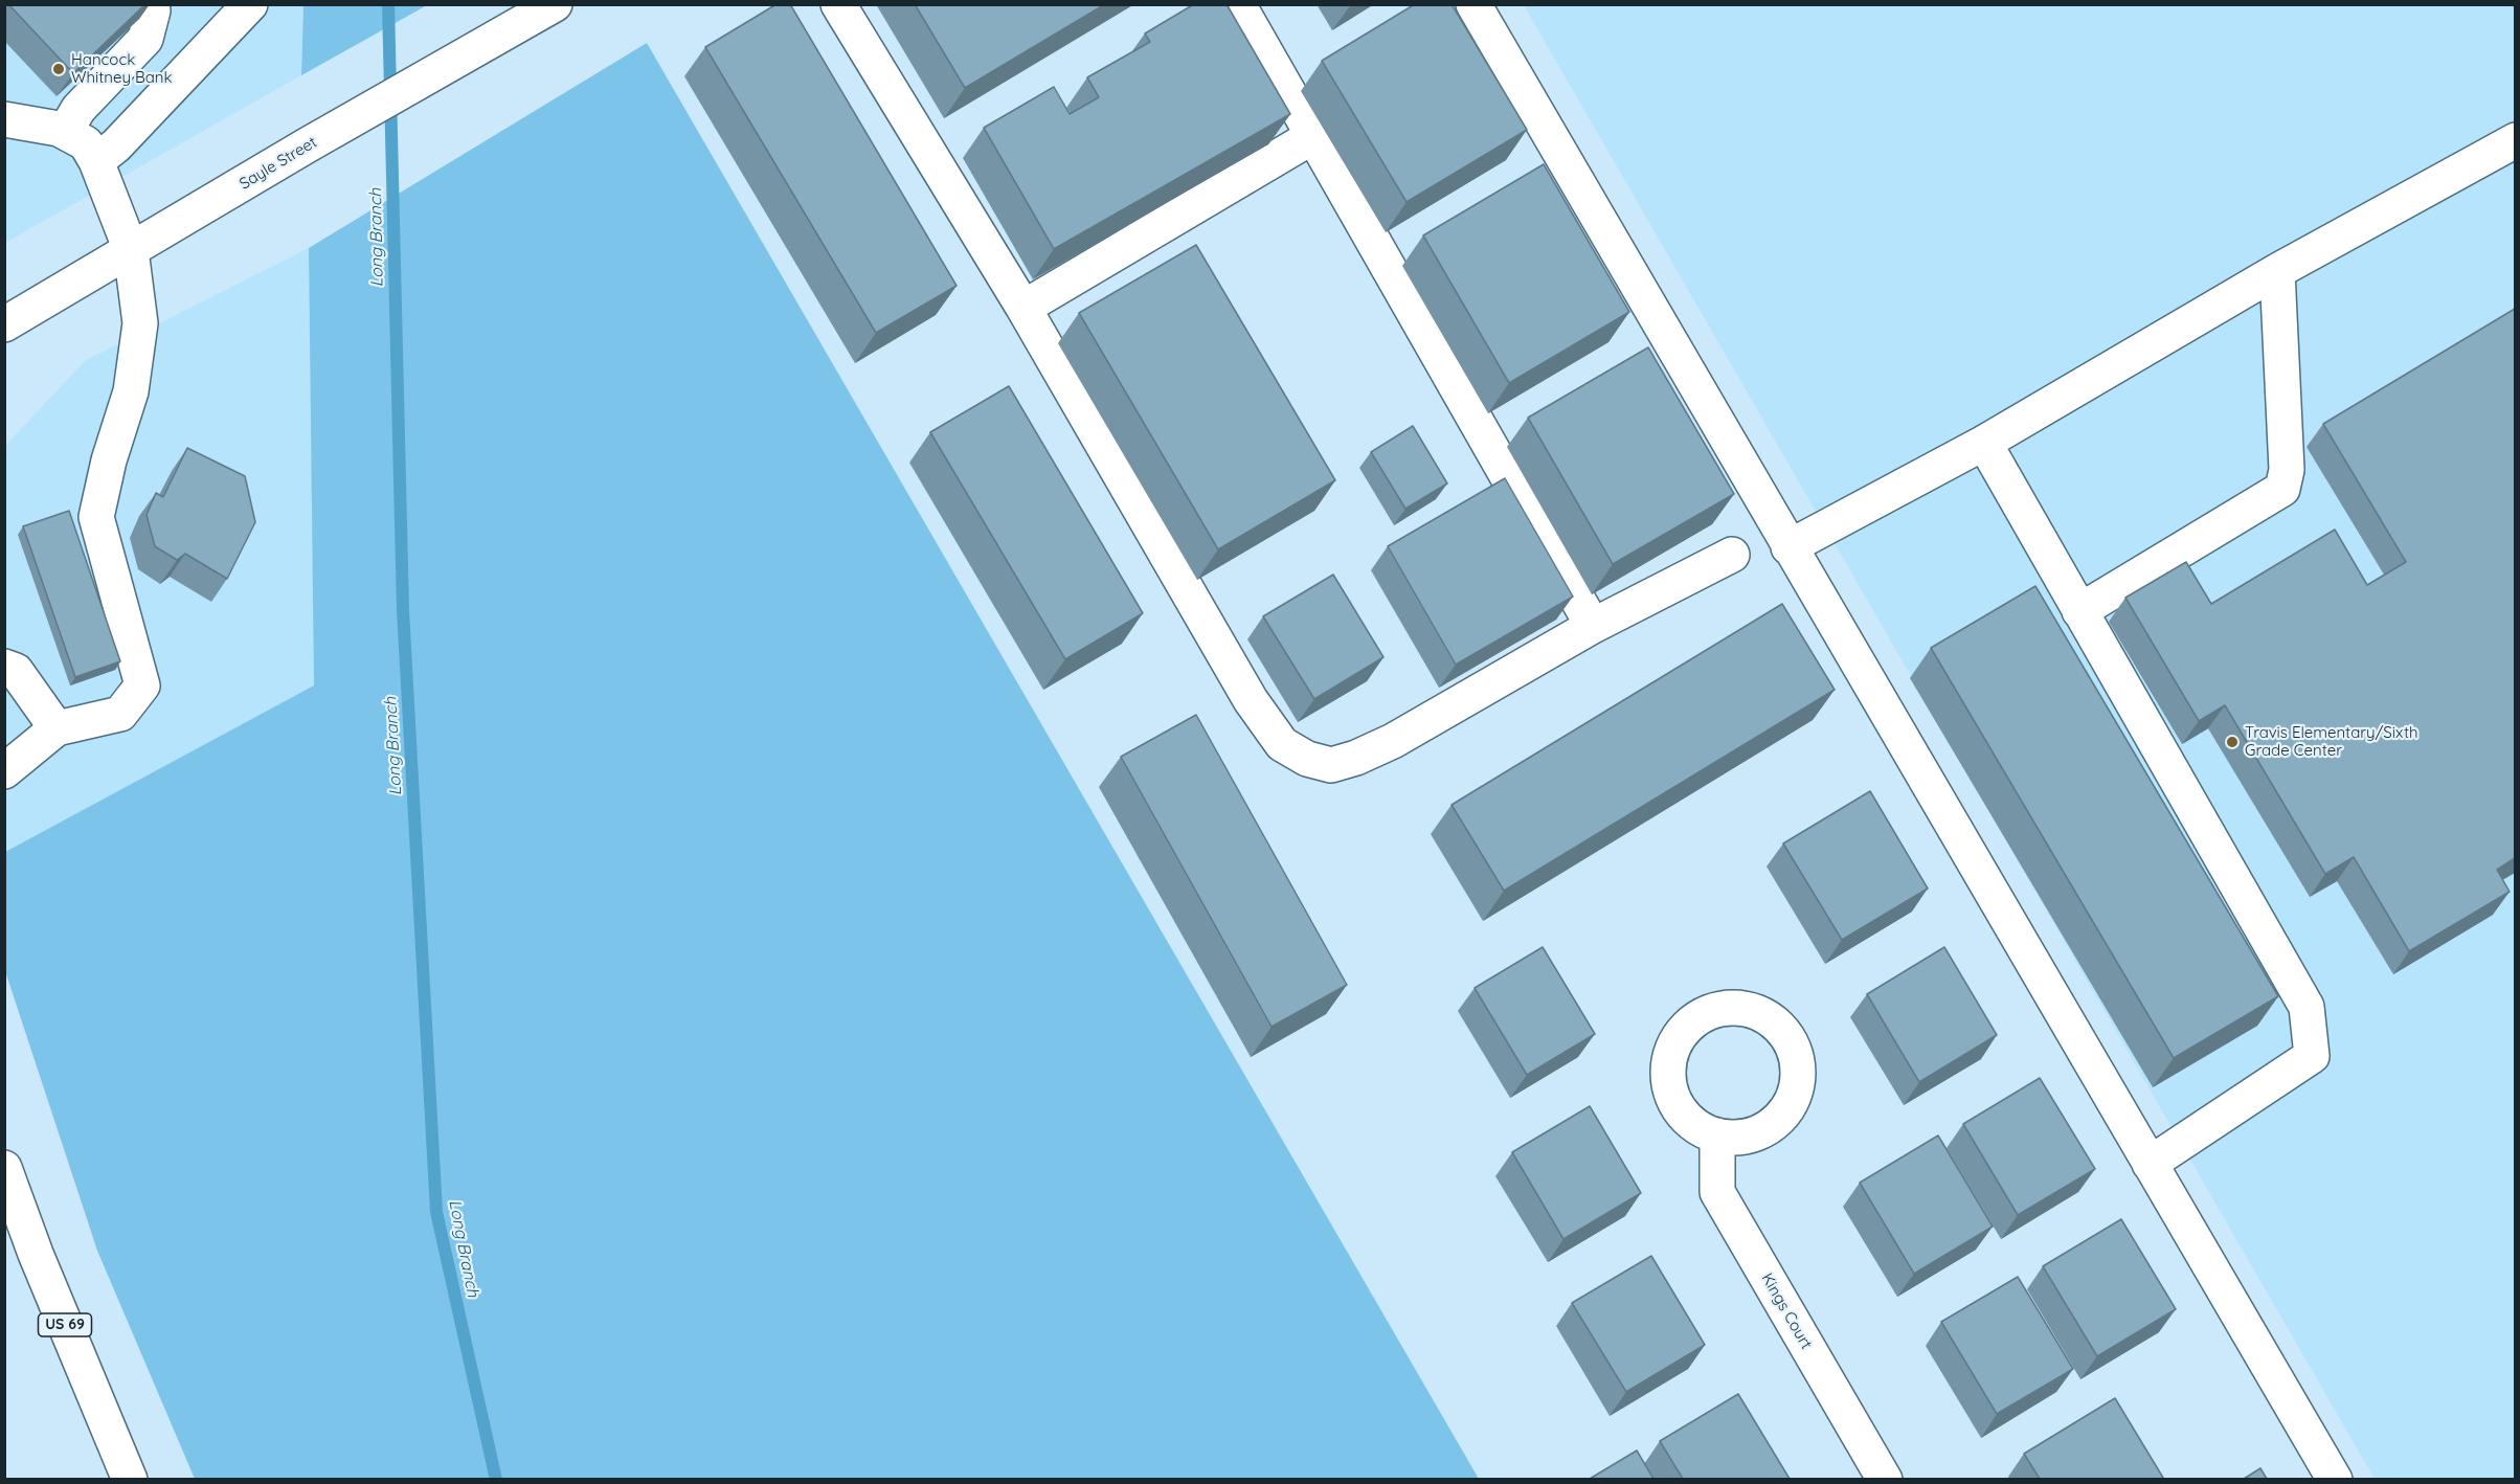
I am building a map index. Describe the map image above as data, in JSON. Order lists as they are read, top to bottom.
{
  "streets": {
    "main road": ["Sayle Street", "Kings Court", "US 69"]
  },
  "water": ["Long Branch"],
  "places": ["Hancock Whitney Bank", "Travis Elementary/Sixth Grade Center"]
}
